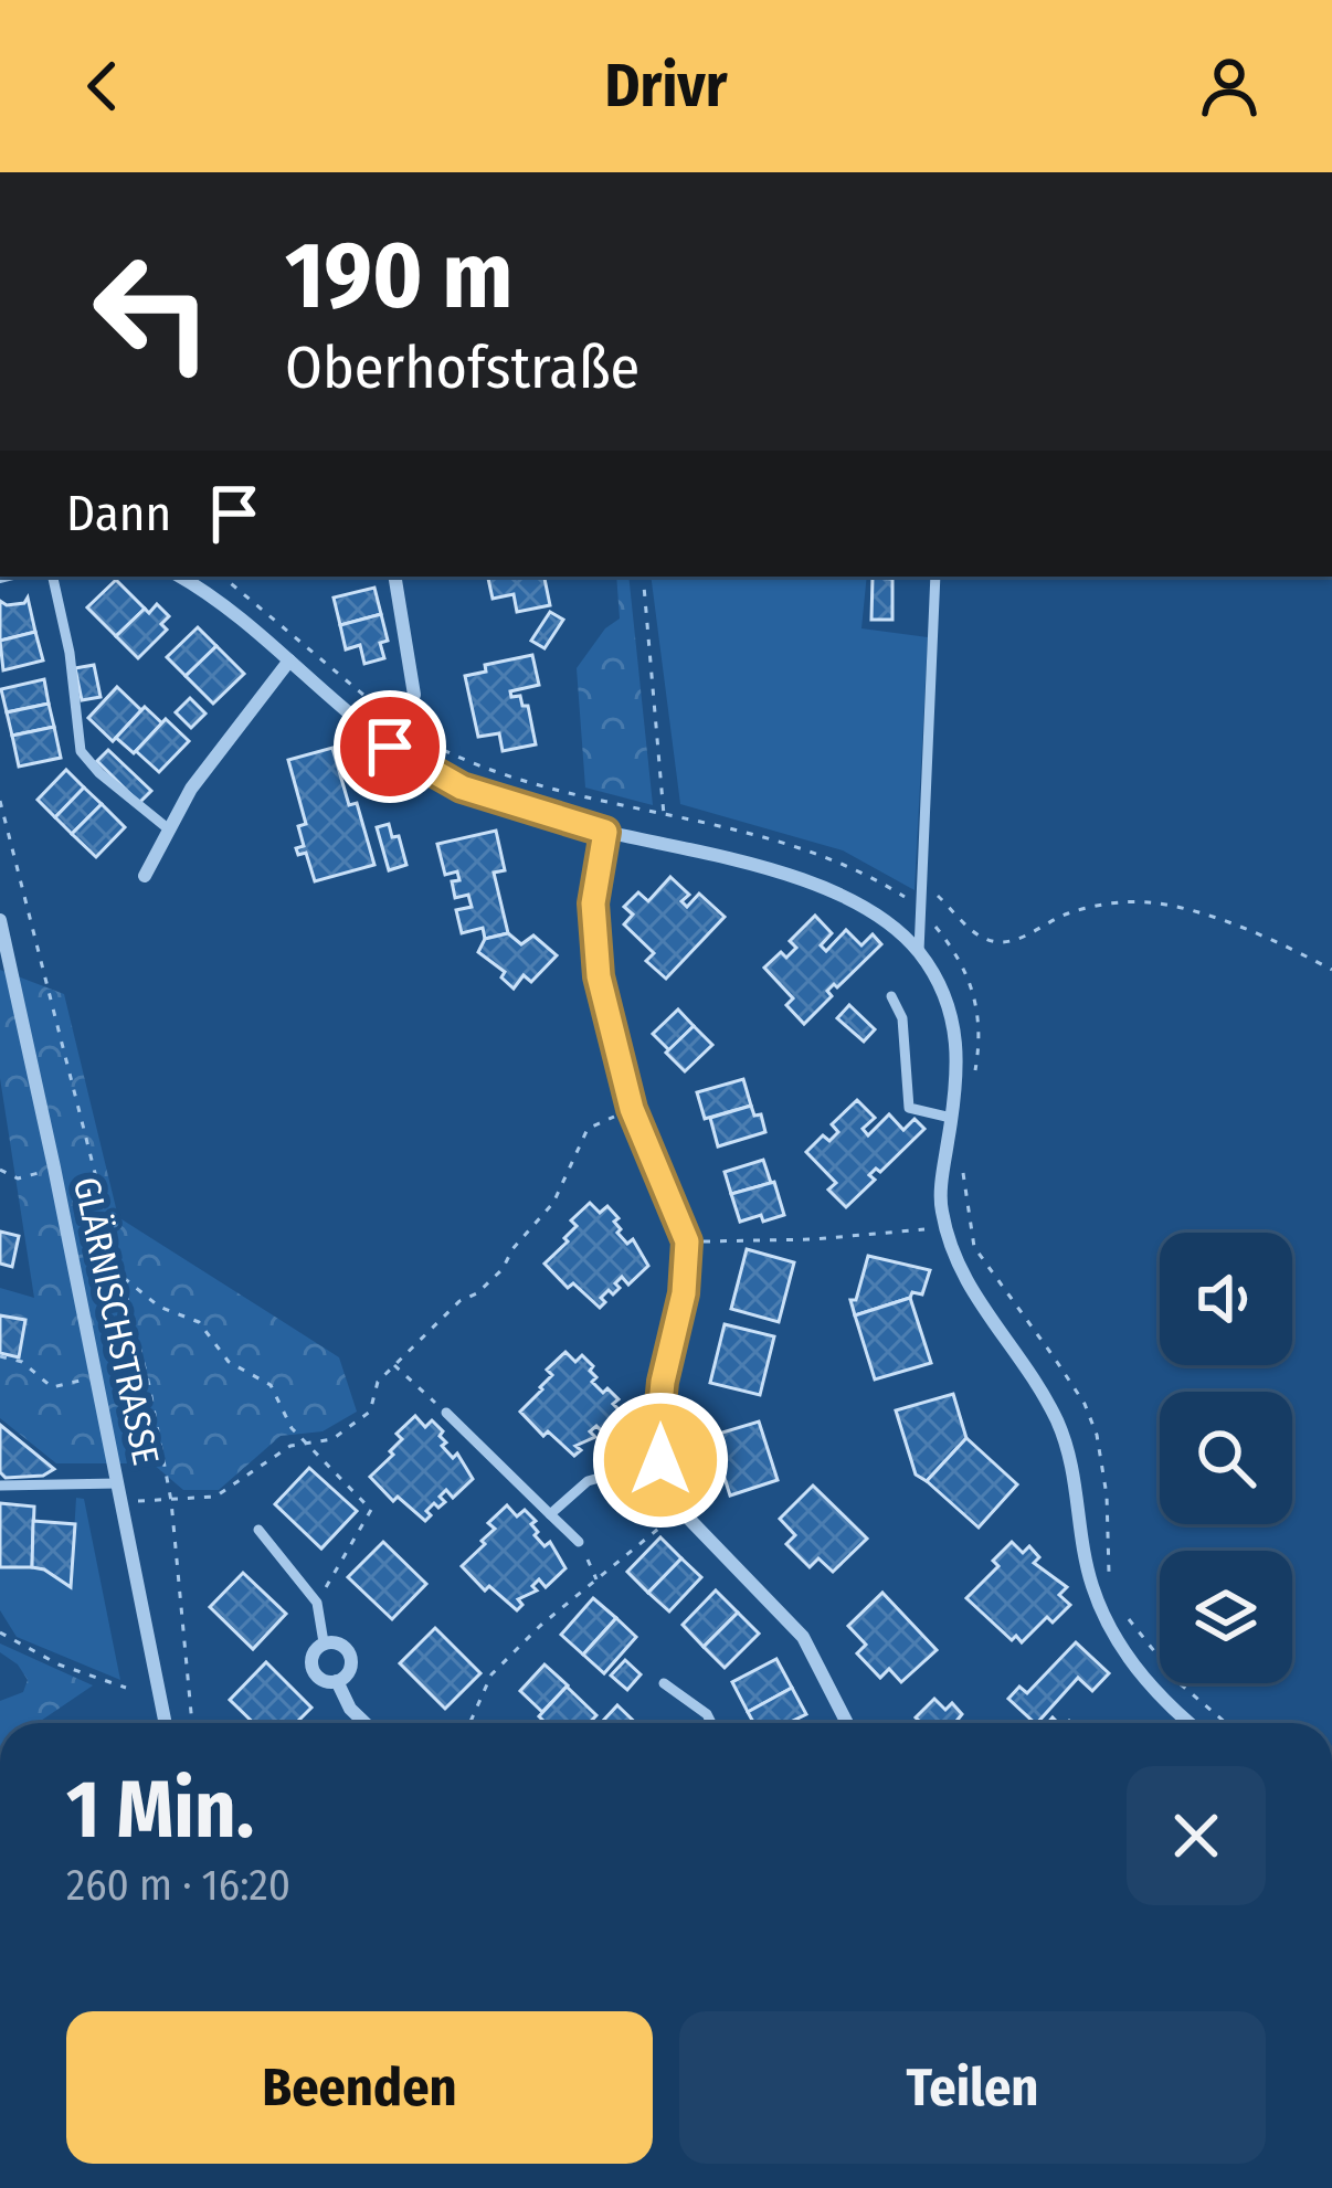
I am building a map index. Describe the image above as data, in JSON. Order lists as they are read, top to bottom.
{
  "streets": {
    "street": ["GLÄRNISCHSTRASSE"]
  },
  "page": {
    "header": "Drivr",
    "turn": ["190 m", "Oberhofstraße"],
    "then": "Dann",
    "heading": ["1 Min.", "260 m · 16:20"],
    "buttons": ["Beenden", "Teilen"]
  }
}
